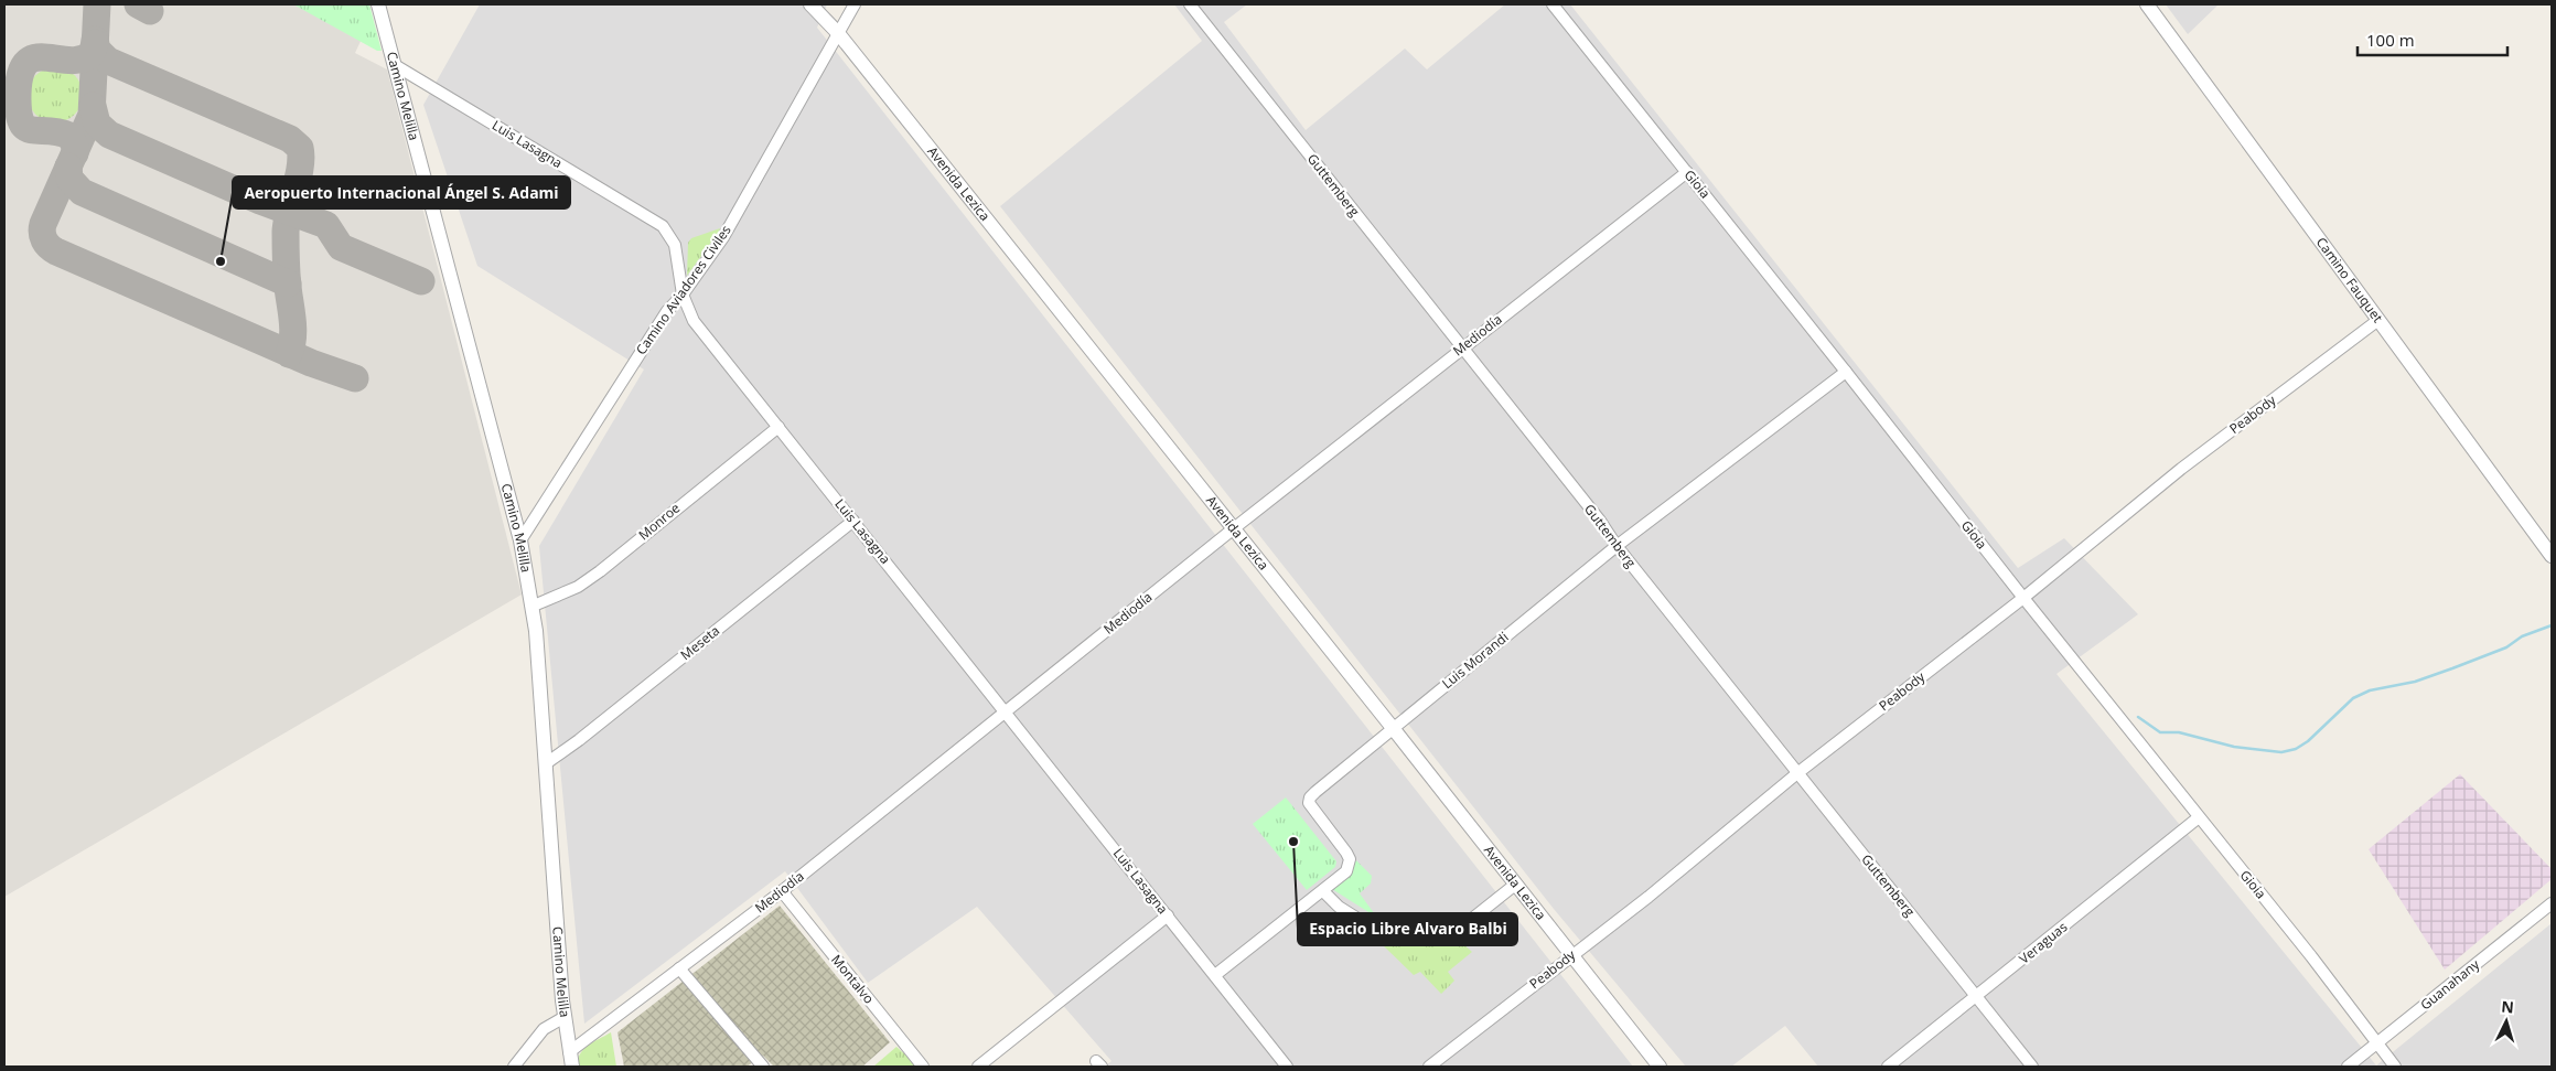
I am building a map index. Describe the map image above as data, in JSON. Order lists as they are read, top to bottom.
{
  "streets": {
    "street": [
      "Camino Melilla",
      "Luis Lasagna",
      "Avenida Lezica",
      "Gioia",
      "Guttemberg",
      "Camino Fauquet",
      "Camino Aviadores Civiles",
      "Mediodía",
      "Peabody",
      "Monroe",
      "Meseta",
      "Luis Morandi",
      "Veraguas",
      "Montalvo",
      "Guanahany"
    ]
  },
  "crossings": [
    ["Camino Melilla", "Luis Lasagna"],
    ["Camino Melilla", "Camino Aviadores Civiles"],
    ["Camino Melilla", "Mediodía"],
    ["Camino Melilla", "Monroe"],
    ["Camino Melilla", "Meseta"],
    ["Luis Lasagna", "Camino Aviadores Civiles"],
    ["Luis Lasagna", "Mediodía"],
    ["Luis Lasagna", "Monroe"],
    ["Luis Lasagna", "Meseta"],
    ["Luis Lasagna", "Luis Morandi"],
    ["Avenida Lezica", "Camino Aviadores Civiles"],
    ["Avenida Lezica", "Mediodía"],
    ["Avenida Lezica", "Peabody"],
    ["Avenida Lezica", "Luis Morandi"],
    ["Gioia", "Mediodía"],
    ["Gioia", "Peabody"],
    ["Gioia", "Luis Morandi"],
    ["Gioia", "Veraguas"],
    ["Gioia", "Guanahany"],
    ["Guttemberg", "Mediodía"],
    ["Guttemberg", "Peabody"],
    ["Guttemberg", "Luis Morandi"],
    ["Guttemberg", "Veraguas"],
    ["Camino Fauquet", "Peabody"],
    ["Mediodía", "Montalvo"]
  ],
  "places": ["Aeropuerto Internacional Ángel S. Adami", "Espacio Libre Alvaro Balbi"],
  "scale_bar": "100 m",
  "north": "top"
}
